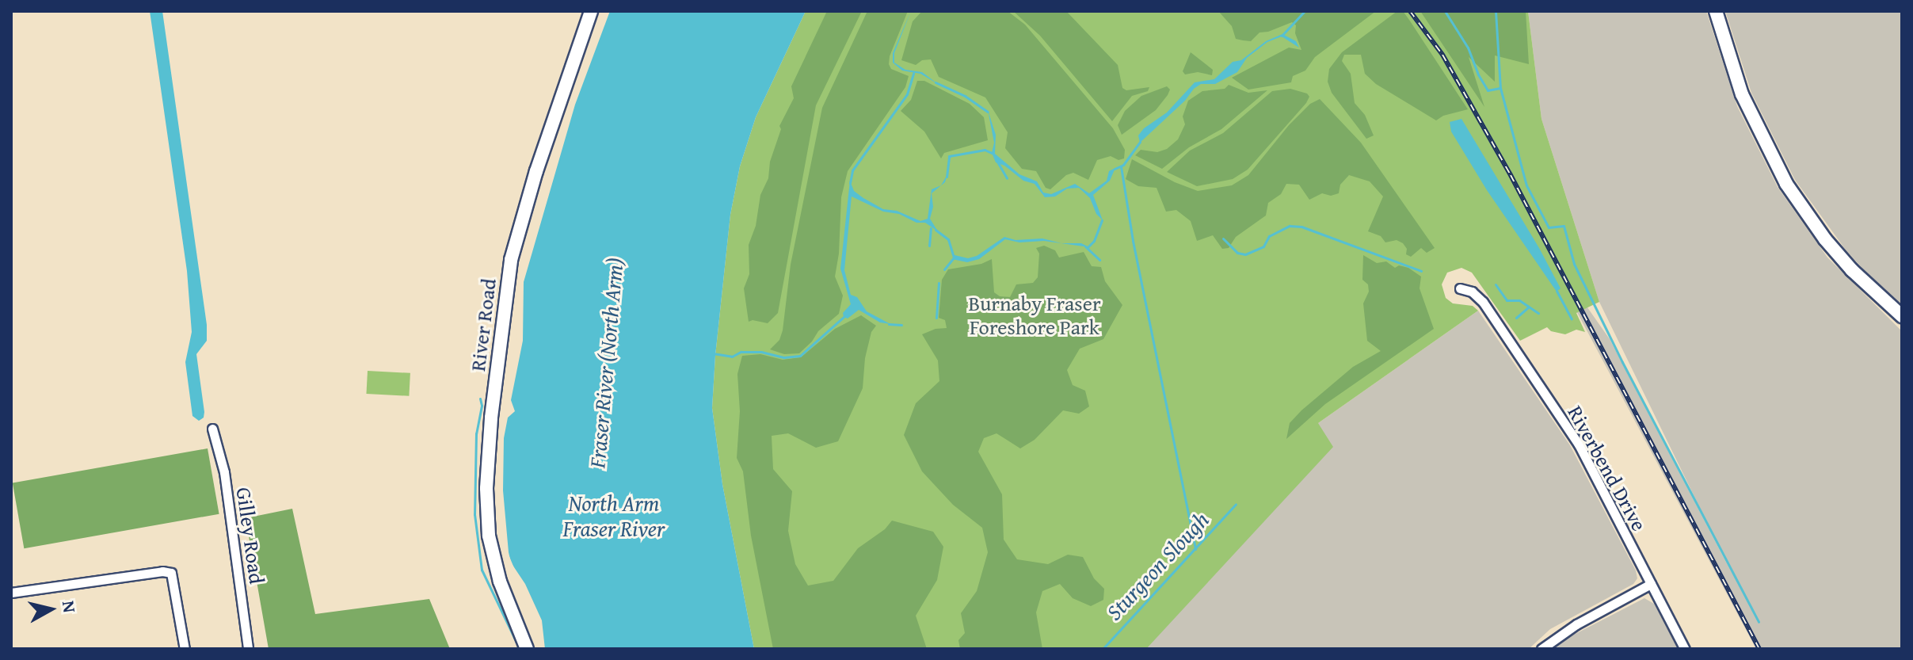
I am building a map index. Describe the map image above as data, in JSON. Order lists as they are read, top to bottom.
{
  "streets": {
    "street": ["River Road", "Riverbend Drive", "Gilley Road"]
  },
  "water": ["Fraser River (North Arm)", "North Arm Fraser River", "Sturgeon Slough"],
  "parks": ["Burnaby Fraser Foreshore Park"],
  "north": "right"
}
